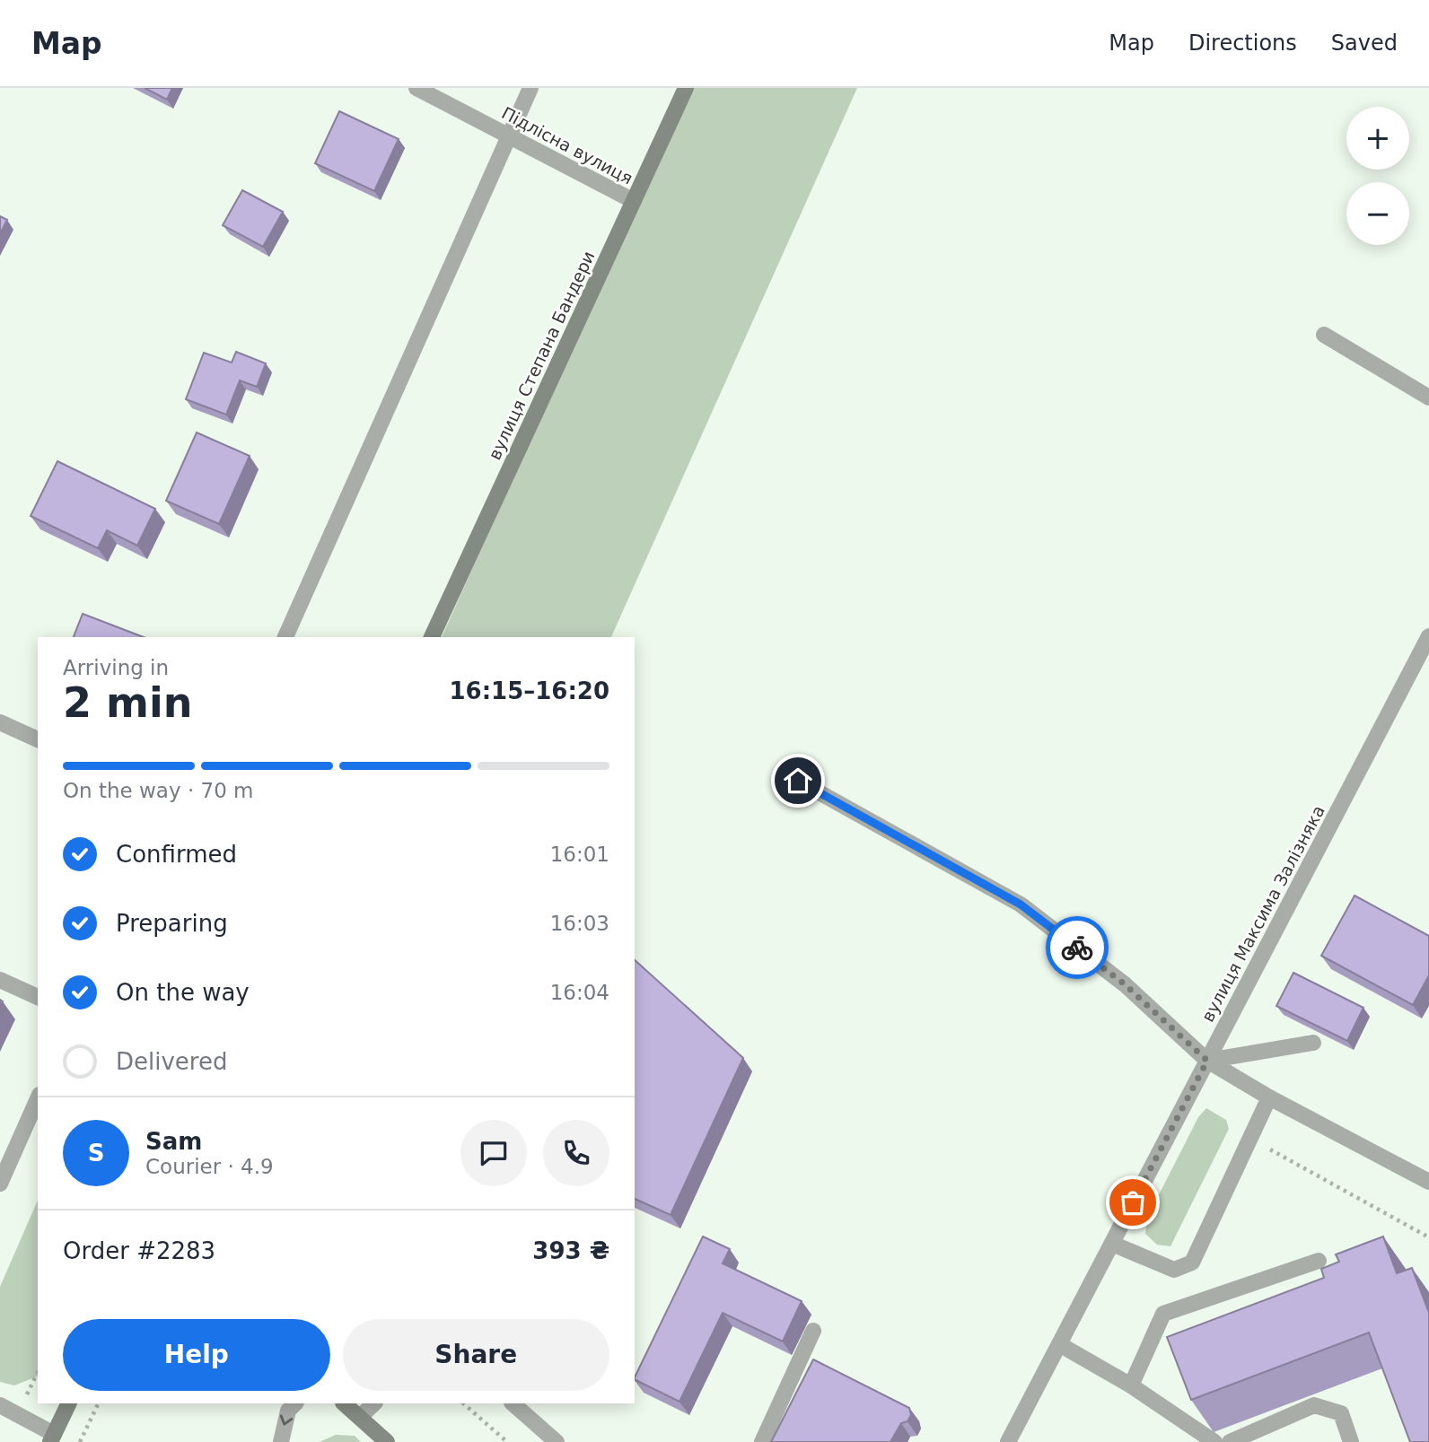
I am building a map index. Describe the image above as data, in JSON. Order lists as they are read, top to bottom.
{
  "streets": {
    "main road": ["вулиця Степана Бандери"],
    "street": ["Підлісна вулиця", "вулиця Максима Залізняка"]
  },
  "crossings": [
    ["Підлісна вулиця", "вулиця Степана Бандери"]
  ],
  "page": {
    "header": "Map",
    "nav": ["Map", "Directions", "Saved"],
    "map_buttons": ["+", "−"],
    "heading": ["2 min", "Arriving in", "16:15–16:20"],
    "panel": [
      "Sam",
      "Courier · 4.9",
      "Order #2283",
      "393 ₴"
    ],
    "bar": "On the way · 70 m",
    "list": [
      ["Confirmed", "16:01"],
      ["Preparing", "16:03"],
      ["On the way", "16:04"],
      "Delivered"
    ],
    "round": "S",
    "buttons": ["Help", "Share"]
  }
}
